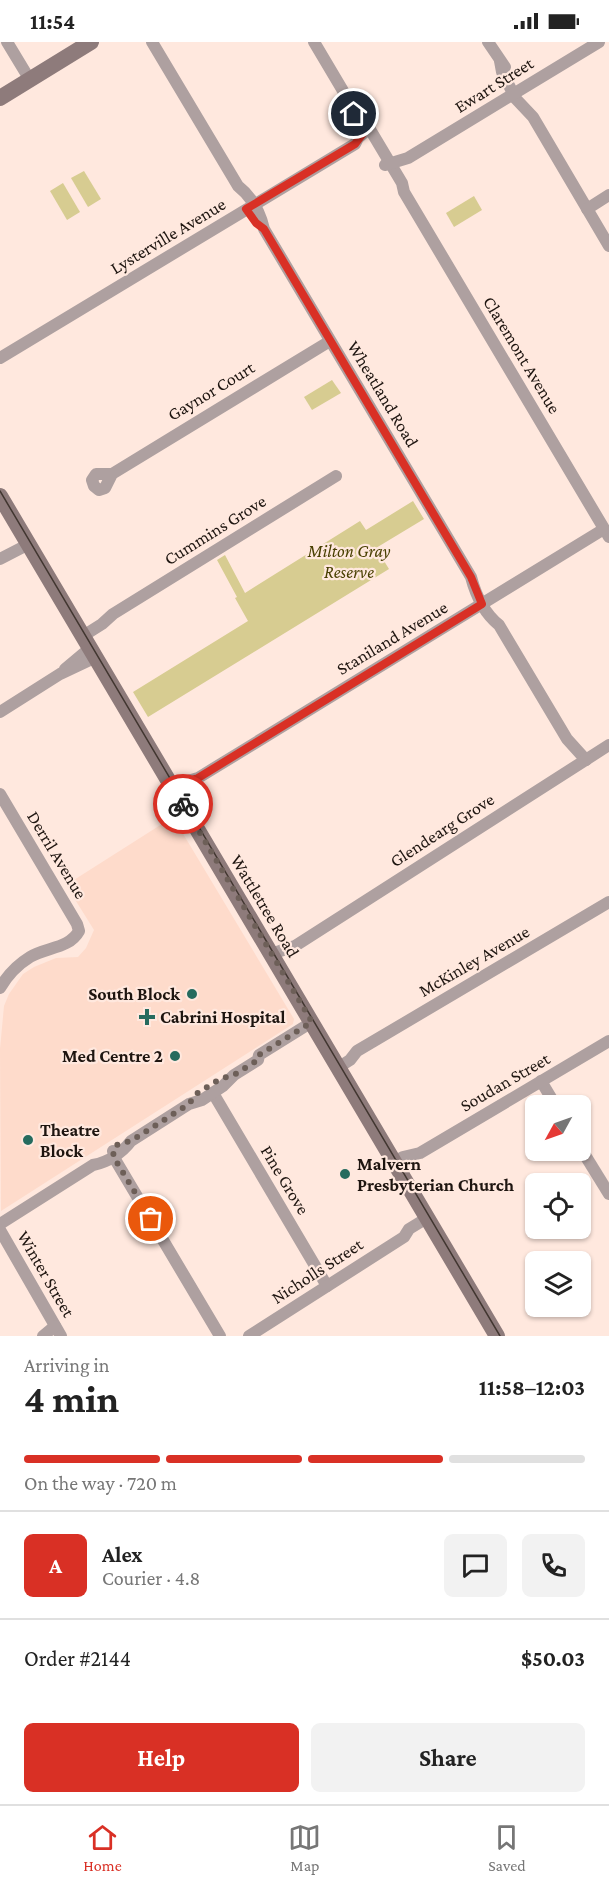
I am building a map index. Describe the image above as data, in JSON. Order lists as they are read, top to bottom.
{
  "streets": {
    "main road": ["Wattletree Road"],
    "street": [
      "Ewart Street",
      "Lysterville Avenue",
      "Claremont Avenue",
      "Gaynor Court",
      "Wheatland Road",
      "Cummins Grove",
      "Staniland Avenue",
      "Glendearg Grove",
      "Derril Avenue",
      "McKinley Avenue",
      "Soudan Street",
      "Pine Grove",
      "Nicholls Street",
      "Winter Street"
    ]
  },
  "crossings": [
    ["Ewart Street", "Claremont Avenue"],
    ["Lysterville Avenue", "Claremont Avenue"],
    ["Lysterville Avenue", "Wheatland Road"],
    ["Claremont Avenue", "Staniland Avenue"],
    ["Gaynor Court", "Wheatland Road"],
    ["Wheatland Road", "Staniland Avenue"],
    ["Wheatland Road", "Glendearg Grove"],
    ["Cummins Grove", "Wattletree Road"],
    ["Staniland Avenue", "Wattletree Road"],
    ["Glendearg Grove", "Wattletree Road"],
    ["Wattletree Road", "McKinley Avenue"],
    ["Wattletree Road", "Soudan Street"],
    ["Wattletree Road", "Nicholls Street"],
    ["Pine Grove", "Nicholls Street"]
  ],
  "parks": ["Milton Gray Reserve"],
  "places": {
    "other": [
      "South Block",
      "Med Centre 2",
      "Theatre Block",
      "Malvern Presbyterian Church"
    ],
    "health": ["Cabrini Hospital"]
  },
  "north": "bottom left",
  "page": {
    "status": "11:54",
    "heading": ["4 min", "Arriving in", "11:58–12:03"],
    "panel": [
      "Alex",
      "Courier · 4.8",
      "Order #2144",
      "$50.03"
    ],
    "bar": "On the way · 720 m",
    "round": "A",
    "buttons": ["Help", "Share"],
    "tabs": ["Home", "Map", "Saved"]
  }
}
